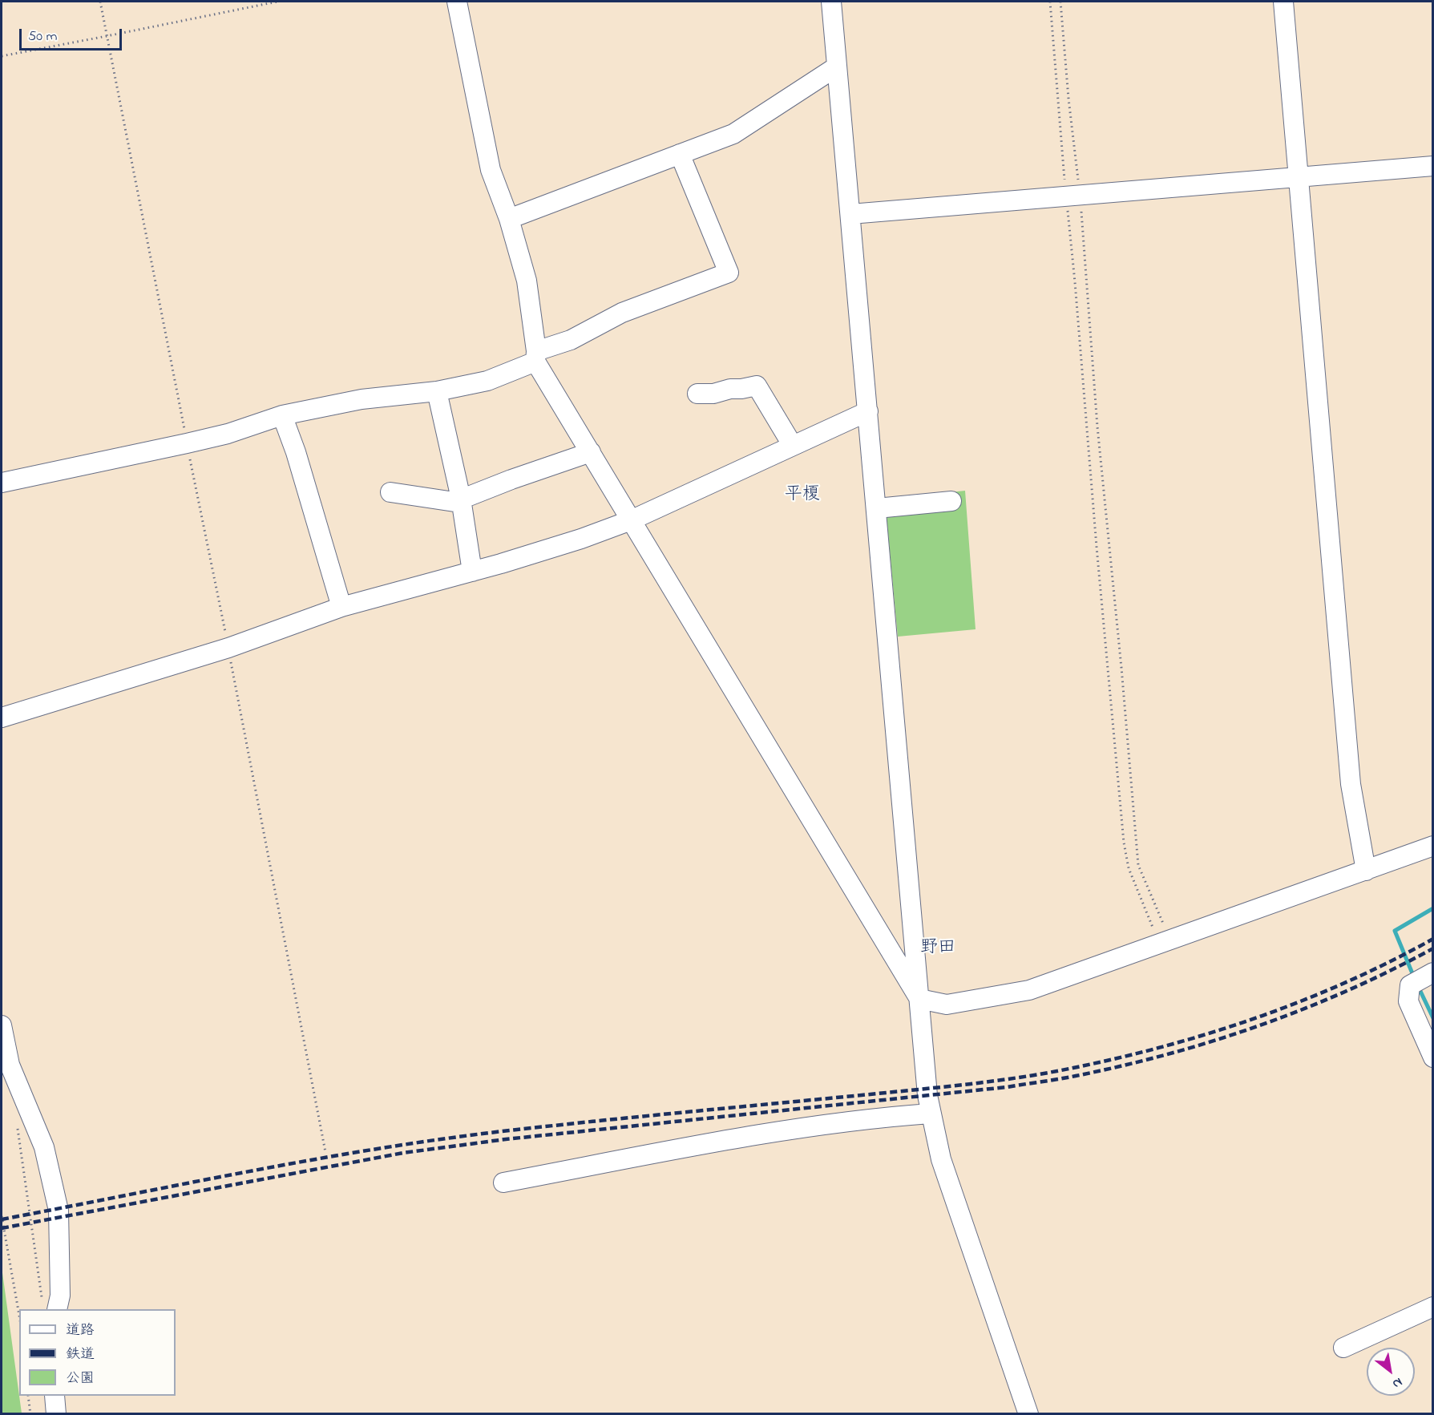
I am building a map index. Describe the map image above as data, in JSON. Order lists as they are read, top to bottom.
{
  "districts": ["平榎", "野田"],
  "legend": ["道路", "鉄道", "公園"],
  "scale_bar": "50 m",
  "north": "bottom right"
}
